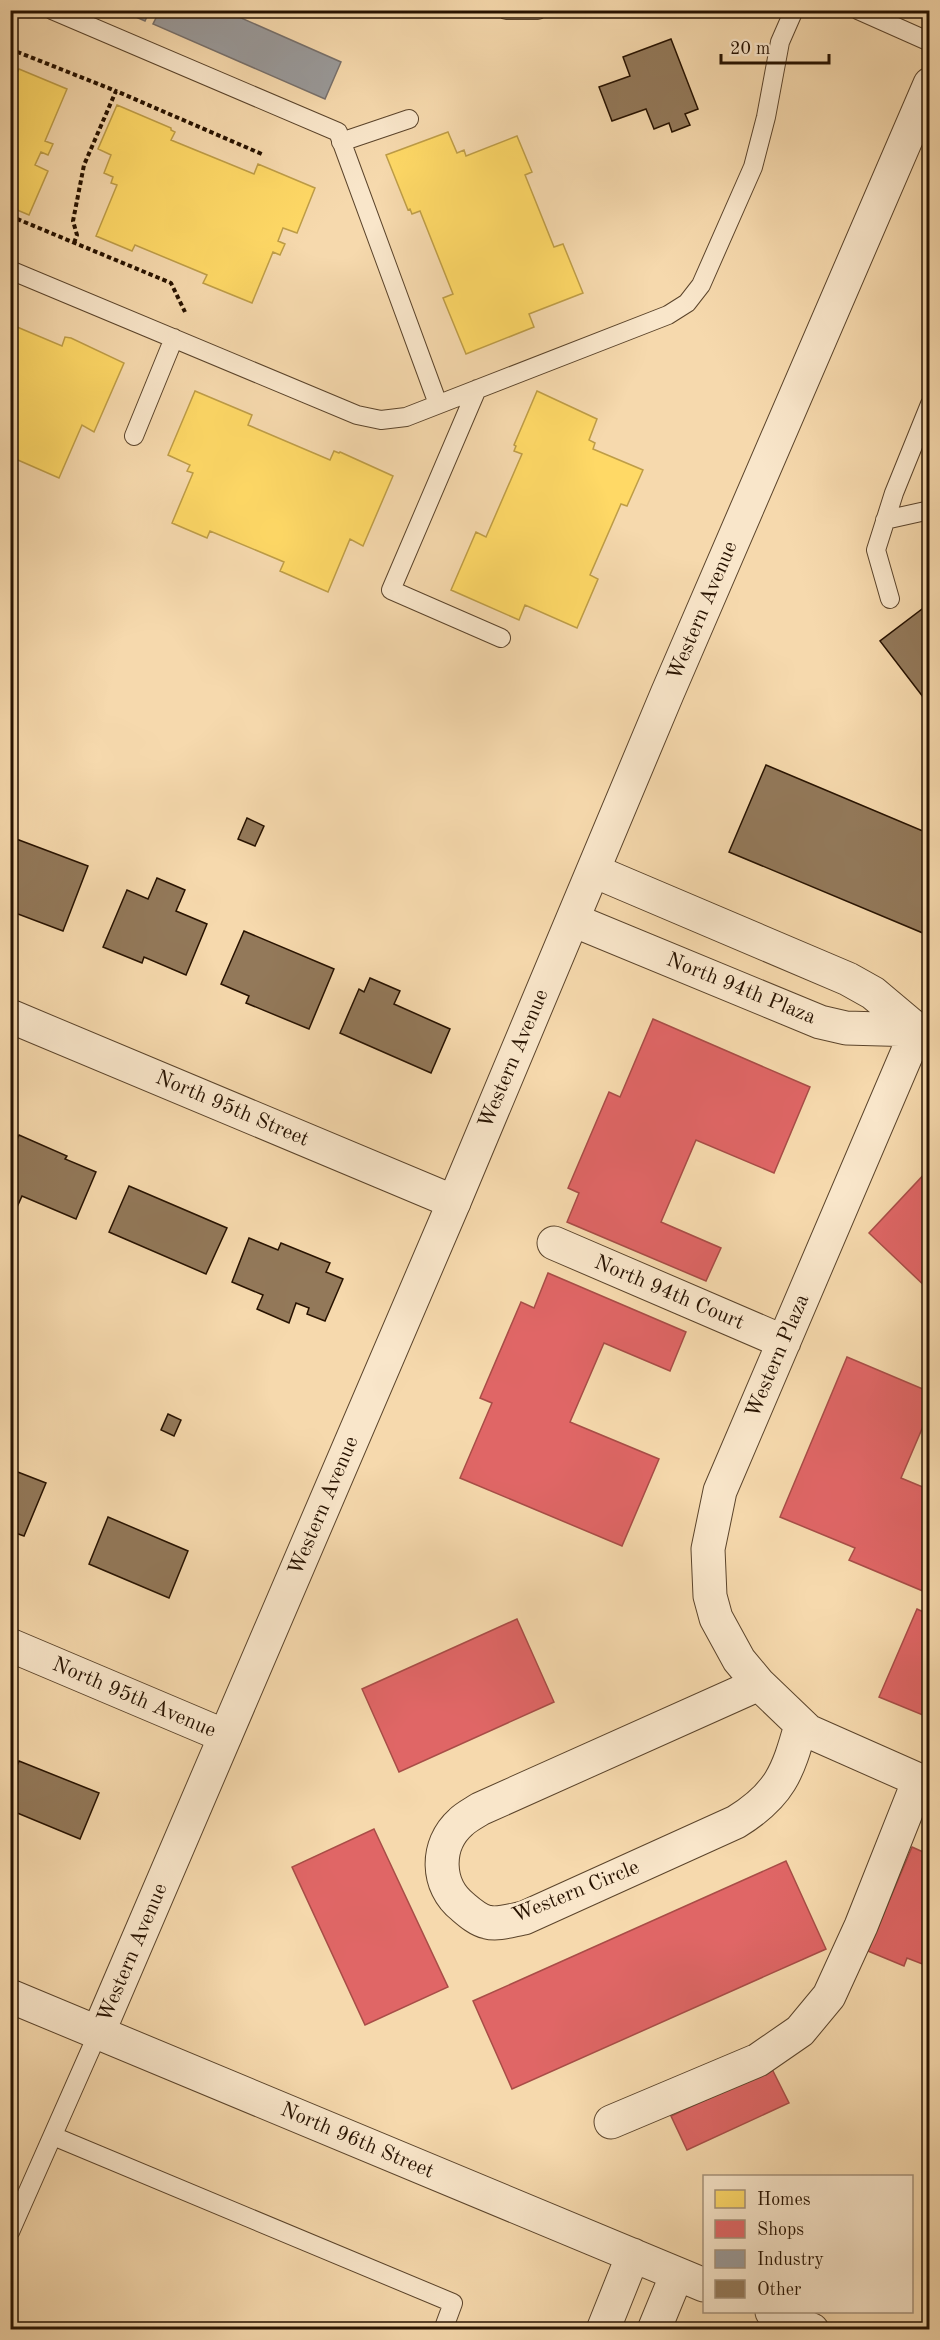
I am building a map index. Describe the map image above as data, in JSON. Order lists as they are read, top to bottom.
{
  "streets": {
    "street": [
      "Western Avenue",
      "North 94th Plaza",
      "North 95th Street",
      "North 94th Court",
      "Western Plaza",
      "North 95th Avenue",
      "Western Circle",
      "North 96th Street"
    ]
  },
  "crossings": [
    ["Western Avenue", "North 94th Plaza"],
    ["Western Avenue", "North 95th Street"],
    ["Western Avenue", "North 95th Avenue"],
    ["Western Avenue", "North 96th Street"],
    ["North 94th Plaza", "Western Plaza"],
    ["North 94th Court", "Western Plaza"],
    ["Western Plaza", "Western Circle"]
  ],
  "legend": [
    "Homes",
    "Shops",
    "Industry",
    "Other"
  ],
  "scale_bar": "20 m"
}
